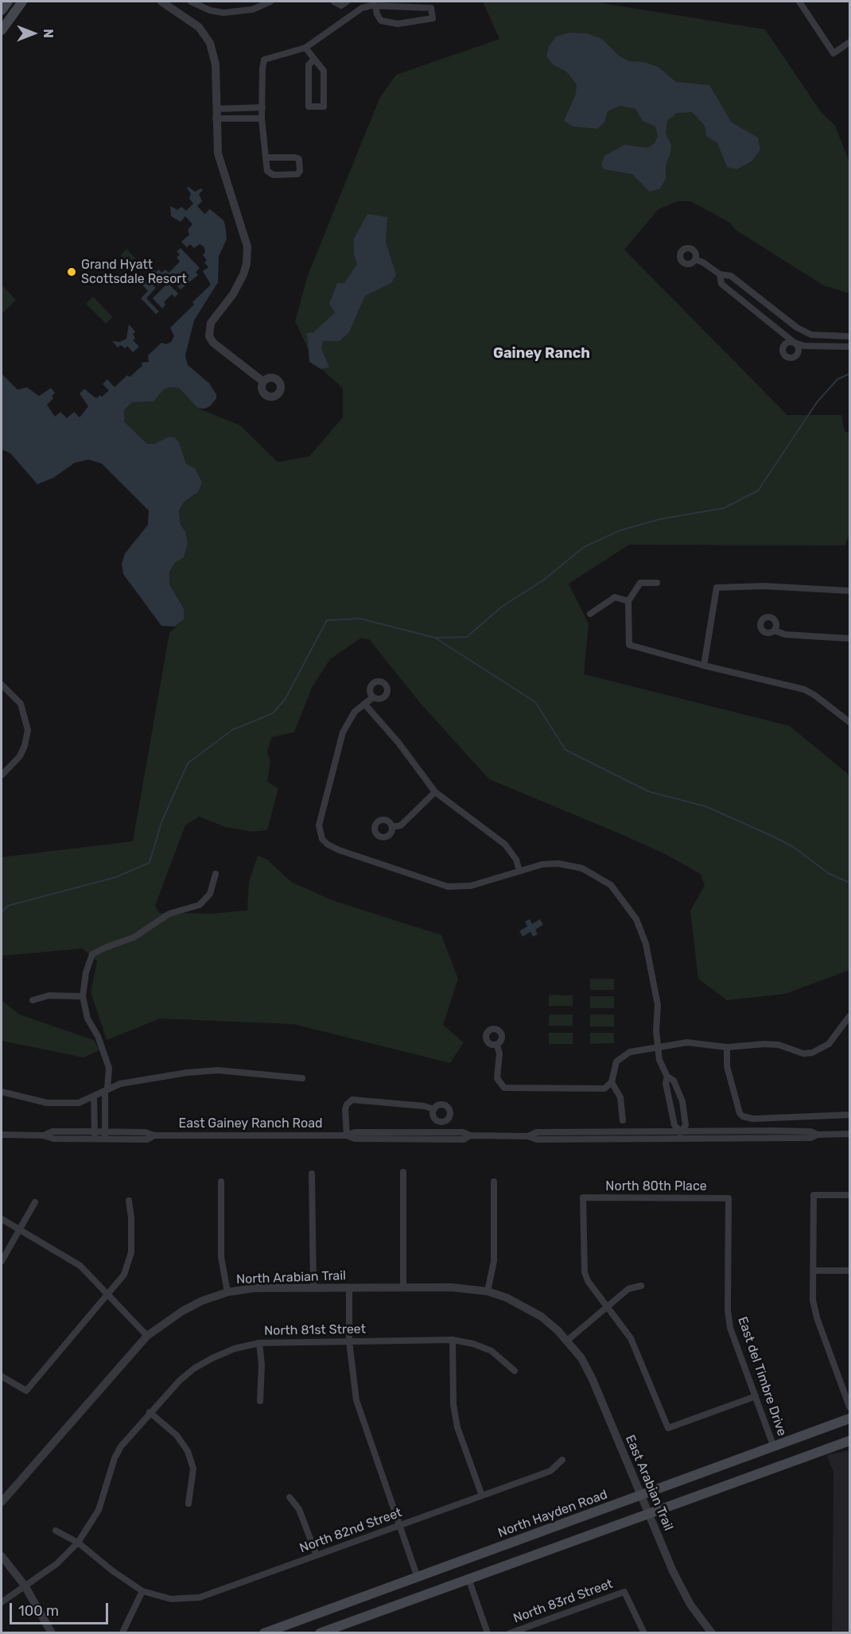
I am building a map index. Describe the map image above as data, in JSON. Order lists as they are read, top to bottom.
{
  "streets": {
    "main road": ["North Hayden Road"],
    "street": [
      "East Gainey Ranch Road",
      "North 80th Place",
      "North Arabian Trail",
      "North 81st Street",
      "East del Timbre Drive",
      "East Arabian Trail",
      "North 82nd Street",
      "North 83rd Street"
    ]
  },
  "crossings": [
    ["North 80th Place", "East del Timbre Drive"],
    ["North Arabian Trail", "East Arabian Trail"],
    ["North 81st Street", "North 82nd Street"],
    ["East del Timbre Drive", "North Hayden Road"],
    ["East Arabian Trail", "North Hayden Road"]
  ],
  "districts": ["Gainey Ranch"],
  "places": ["Grand Hyatt Scottsdale Resort"],
  "scale_bar": "100 m",
  "north": "right"
}
